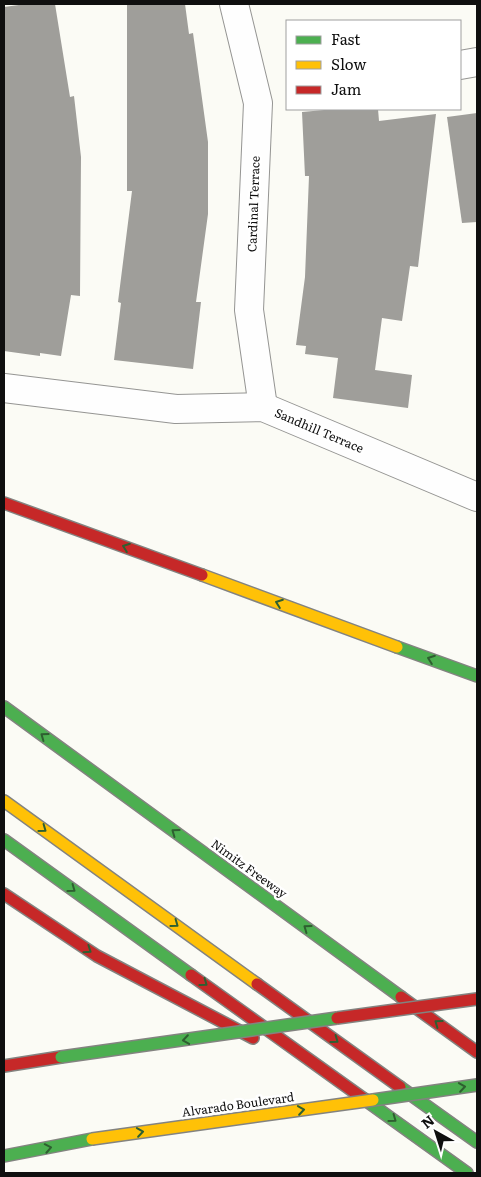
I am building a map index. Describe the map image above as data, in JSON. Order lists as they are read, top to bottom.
{
  "streets": {
    "main road": ["Nimitz Freeway", "Alvarado Boulevard"],
    "street": ["Cardinal Terrace", "Sandhill Terrace"]
  },
  "crossings": [
    ["Cardinal Terrace", "Sandhill Terrace"]
  ],
  "legend": ["Fast", "Slow", "Jam"],
  "north": "top left"
}
